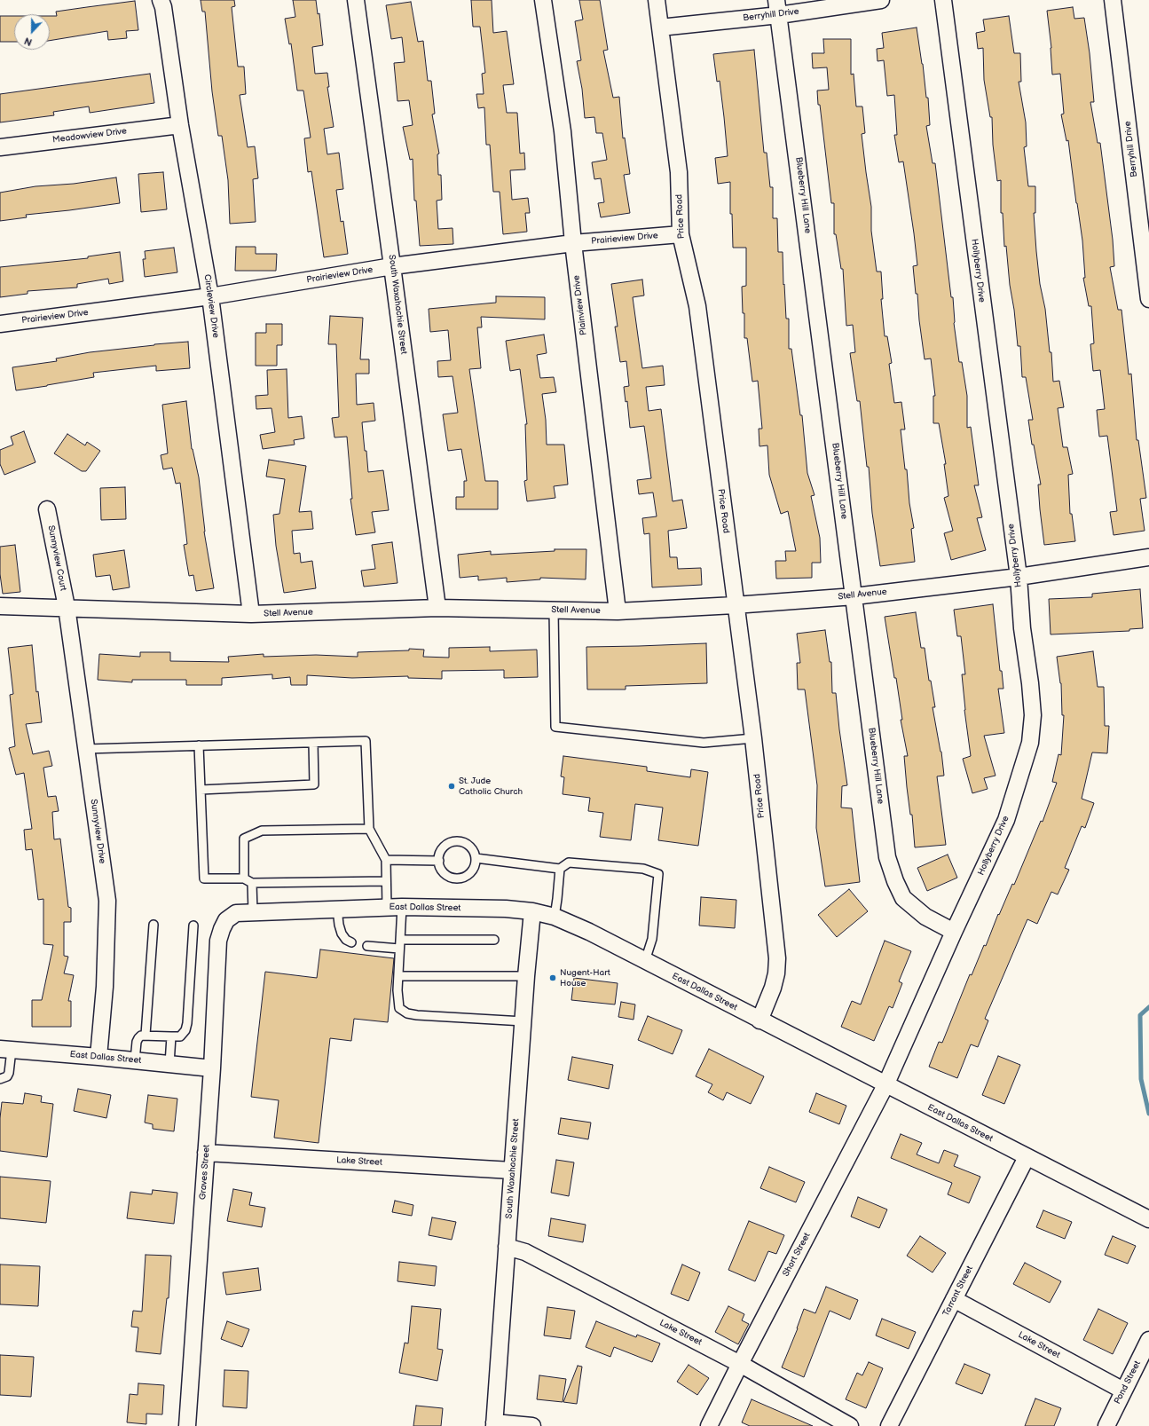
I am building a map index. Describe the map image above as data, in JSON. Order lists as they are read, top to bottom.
{
  "streets": {
    "street": [
      "Berryhill Drive",
      "Meadowview Drive",
      "Blueberry Hill Lane",
      "Price Road",
      "Prairieview Drive",
      "Hollyberry Drive",
      "South Waxahachie Street",
      "Plainview Drive",
      "Circleview Drive",
      "Sunnyview Court",
      "Stell Avenue",
      "Sunnyview Drive",
      "East Dallas Street",
      "Lake Street",
      "Graves Street",
      "Short Street",
      "Tarrant Street",
      "Pond Street"
    ]
  },
  "crossings": [
    ["Berryhill Drive", "Blueberry Hill Lane"],
    ["Berryhill Drive", "Price Road"],
    ["Meadowview Drive", "Circleview Drive"],
    ["Blueberry Hill Lane", "Hollyberry Drive"],
    ["Blueberry Hill Lane", "Stell Avenue"],
    ["Price Road", "Prairieview Drive"],
    ["Price Road", "Stell Avenue"],
    ["Price Road", "East Dallas Street"],
    ["Prairieview Drive", "South Waxahachie Street"],
    ["Prairieview Drive", "Plainview Drive"],
    ["Prairieview Drive", "Circleview Drive"],
    ["Hollyberry Drive", "Stell Avenue"],
    ["Hollyberry Drive", "East Dallas Street"],
    ["Hollyberry Drive", "Short Street"],
    ["South Waxahachie Street", "Stell Avenue"],
    ["South Waxahachie Street", "East Dallas Street"],
    ["South Waxahachie Street", "Lake Street"],
    ["Plainview Drive", "Stell Avenue"],
    ["Circleview Drive", "Stell Avenue"],
    ["Sunnyview Court", "Stell Avenue"],
    ["Sunnyview Court", "Sunnyview Drive"],
    ["Stell Avenue", "Sunnyview Drive"],
    ["Sunnyview Drive", "East Dallas Street"],
    ["East Dallas Street", "Graves Street"],
    ["East Dallas Street", "Short Street"],
    ["East Dallas Street", "Tarrant Street"],
    ["Lake Street", "Graves Street"],
    ["Lake Street", "Short Street"],
    ["Lake Street", "Tarrant Street"],
    ["Lake Street", "Pond Street"]
  ],
  "places": ["St. Jude Catholic Church", "Nugent-Hart House"],
  "north": "bottom"
}
